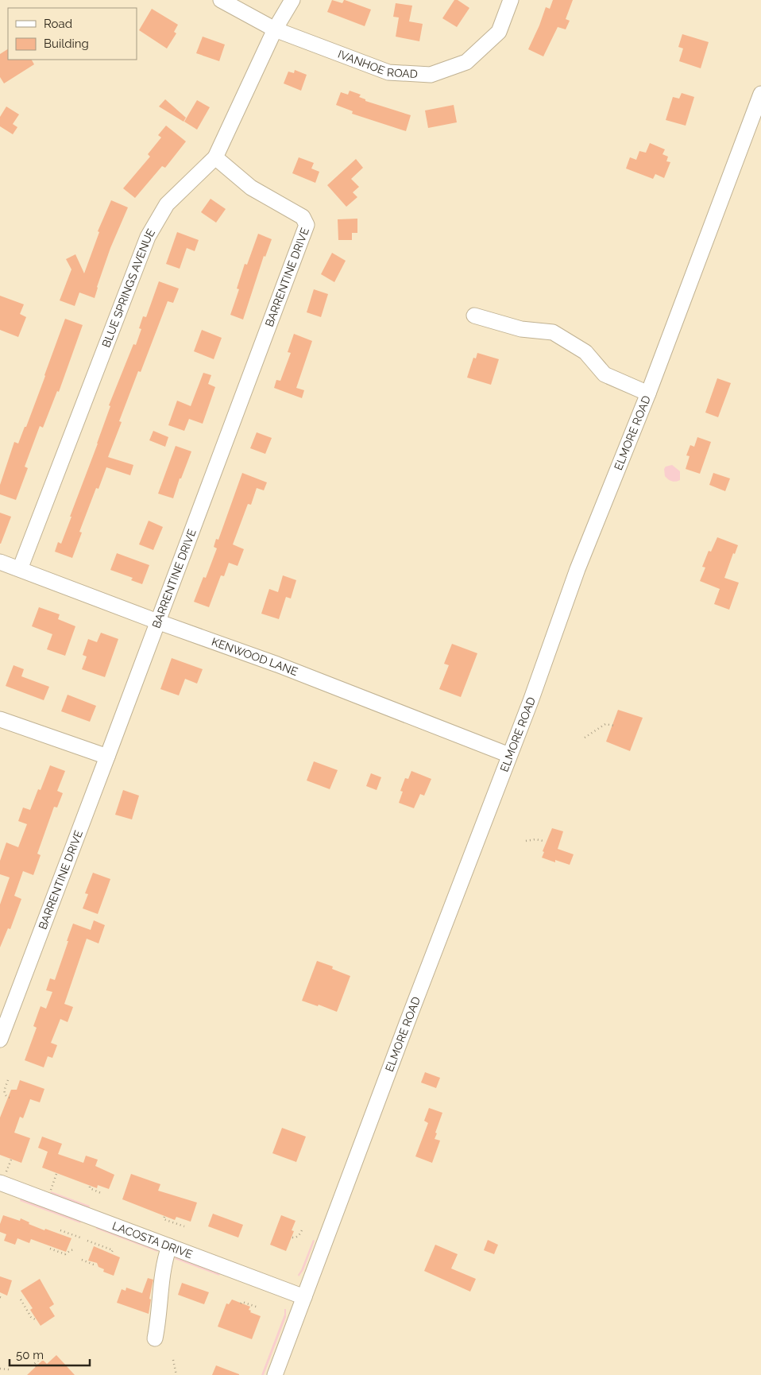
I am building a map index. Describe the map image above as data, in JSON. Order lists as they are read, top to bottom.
{
  "streets": {
    "street": [
      "IVANHOE ROAD",
      "BARRENTINE DRIVE",
      "BLUE SPRINGS AVENUE",
      "ELMORE ROAD",
      "KENWOOD LANE",
      "LACOSTA DRIVE"
    ]
  },
  "crossings": [
    ["IVANHOE ROAD", "BLUE SPRINGS AVENUE"],
    ["BARRENTINE DRIVE", "BLUE SPRINGS AVENUE"],
    ["BARRENTINE DRIVE", "KENWOOD LANE"],
    ["BLUE SPRINGS AVENUE", "KENWOOD LANE"],
    ["ELMORE ROAD", "KENWOOD LANE"],
    ["ELMORE ROAD", "LACOSTA DRIVE"]
  ],
  "legend": ["Road", "Building"],
  "scale_bar": "50 m"
}
